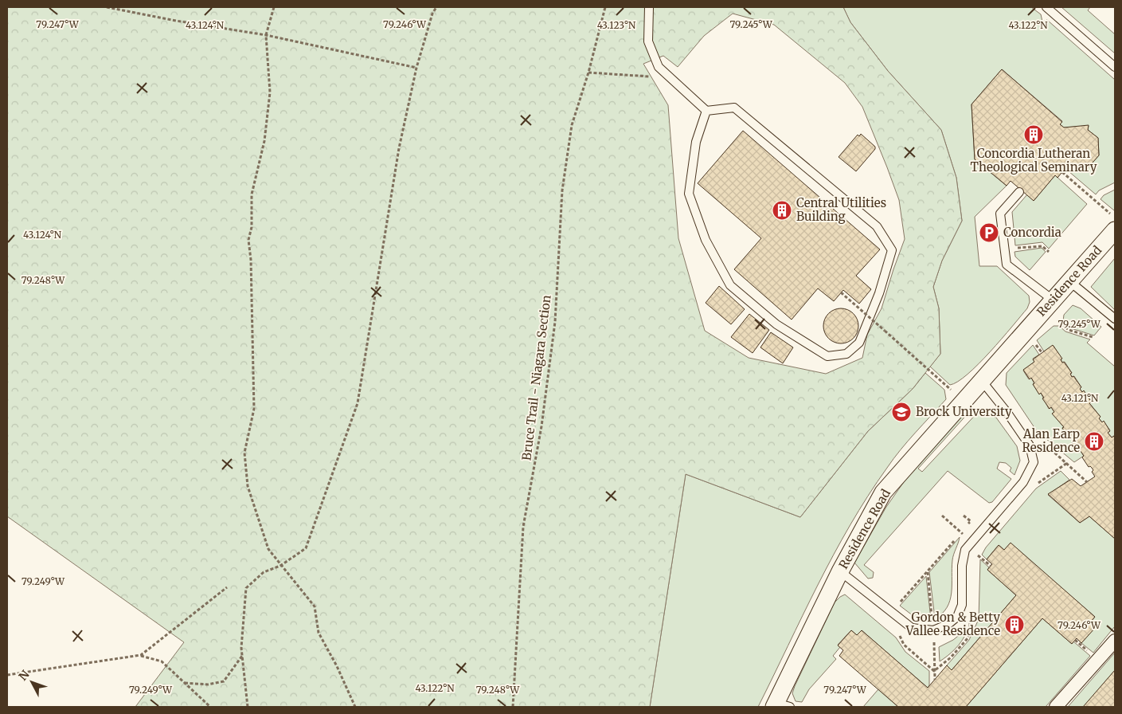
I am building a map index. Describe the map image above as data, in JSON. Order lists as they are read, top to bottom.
{
  "streets": {
    "street": ["Residence Road"],
    "path": ["Bruce Trail - Niagara Section"]
  },
  "places": {
    "building": [
      "Concordia Lutheran Theological Seminary",
      "Central Utilities Building",
      "Alan Earp Residence",
      "Gordon & Betty Vallee Residence"
    ],
    "parking": ["Concordia"],
    "school or university": ["Brock University"]
  },
  "north": "top left",
  "coordinates": [
    "79.247°W",
    "79.245°W",
    "79.246°W",
    "43.124°N",
    "43.123°N",
    "43.122°N",
    "79.248°W",
    "43.121°N",
    "79.249°W"
  ]
}
